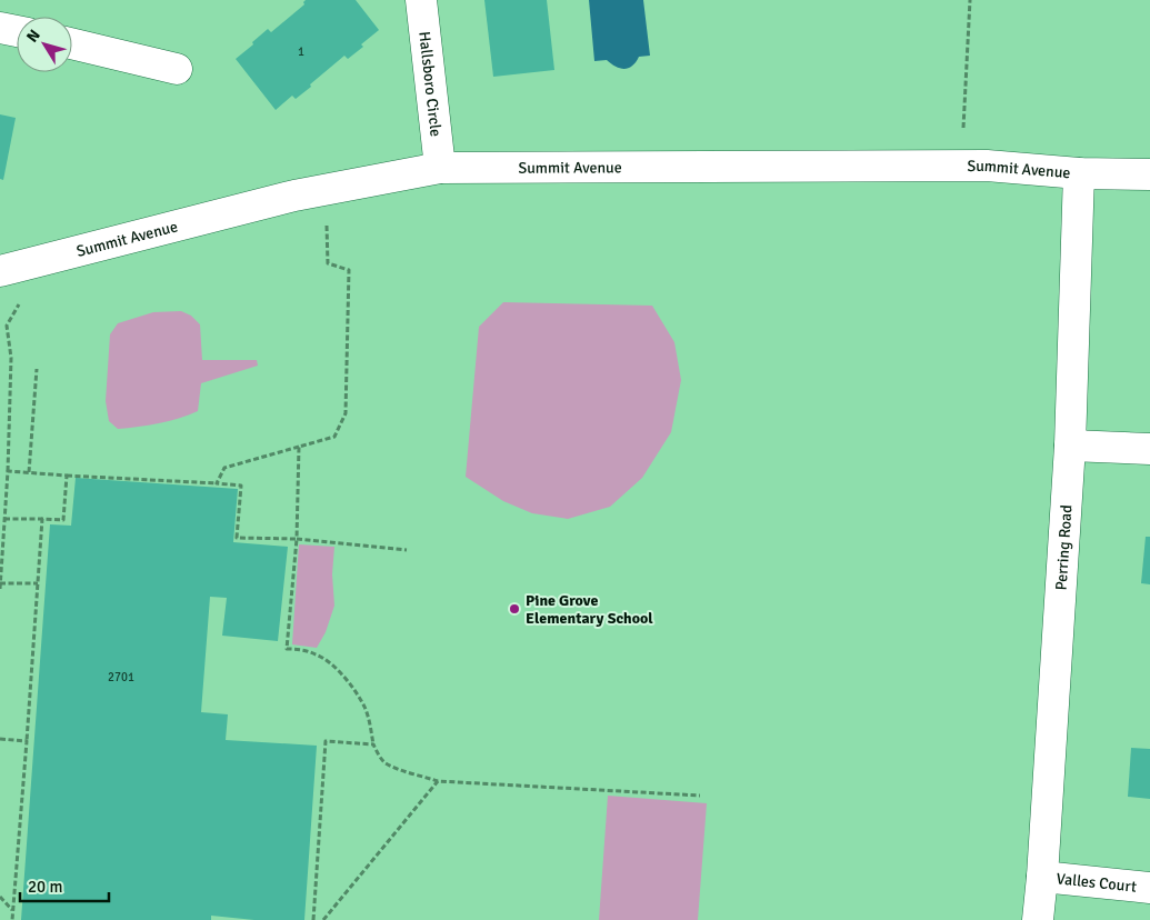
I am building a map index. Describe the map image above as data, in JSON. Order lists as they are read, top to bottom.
{
  "streets": {
    "street": [
      "Hallsboro Circle",
      "Summit Avenue",
      "Perring Road",
      "Valles Court"
    ]
  },
  "crossings": [
    ["Hallsboro Circle", "Summit Avenue"],
    ["Summit Avenue", "Perring Road"],
    ["Perring Road", "Valles Court"]
  ],
  "places": ["Pine Grove Elementary School"],
  "house_numbers": ["1", "2701"],
  "scale_bar": "20 m",
  "north": "top left"
}
